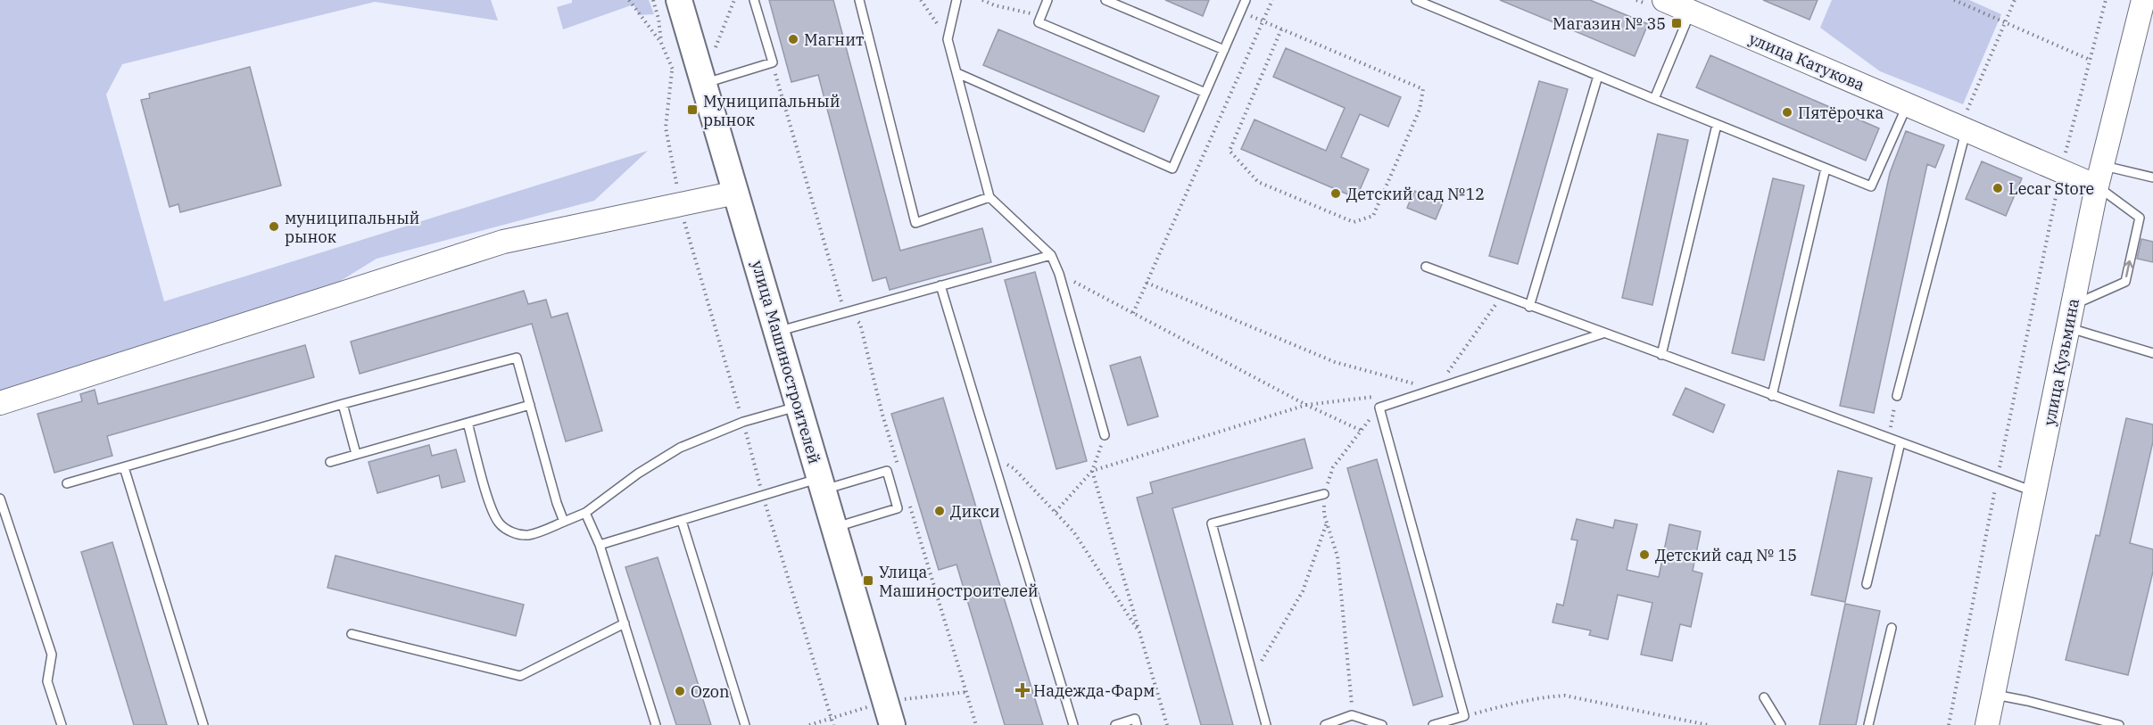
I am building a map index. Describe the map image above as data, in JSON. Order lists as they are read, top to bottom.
{
  "streets": {
    "main road": ["улица Машиностроителей"],
    "street": ["улица Катукова", "улица Кузьмина"]
  },
  "crossings": [
    ["улица Катукова", "улица Кузьмина"]
  ],
  "places": {
    "transit": ["Магазин № 35", "Муниципальный рынок", "Улица Машиностроителей"],
    "other": [
      "Магнит",
      "Пятёрочка",
      "Lecar Store",
      "Детский сад №12",
      "муниципальный рынок",
      "Дикси",
      "Детский сад № 15",
      "Ozon"
    ],
    "health": ["Надежда-Фарм"]
  }
}
